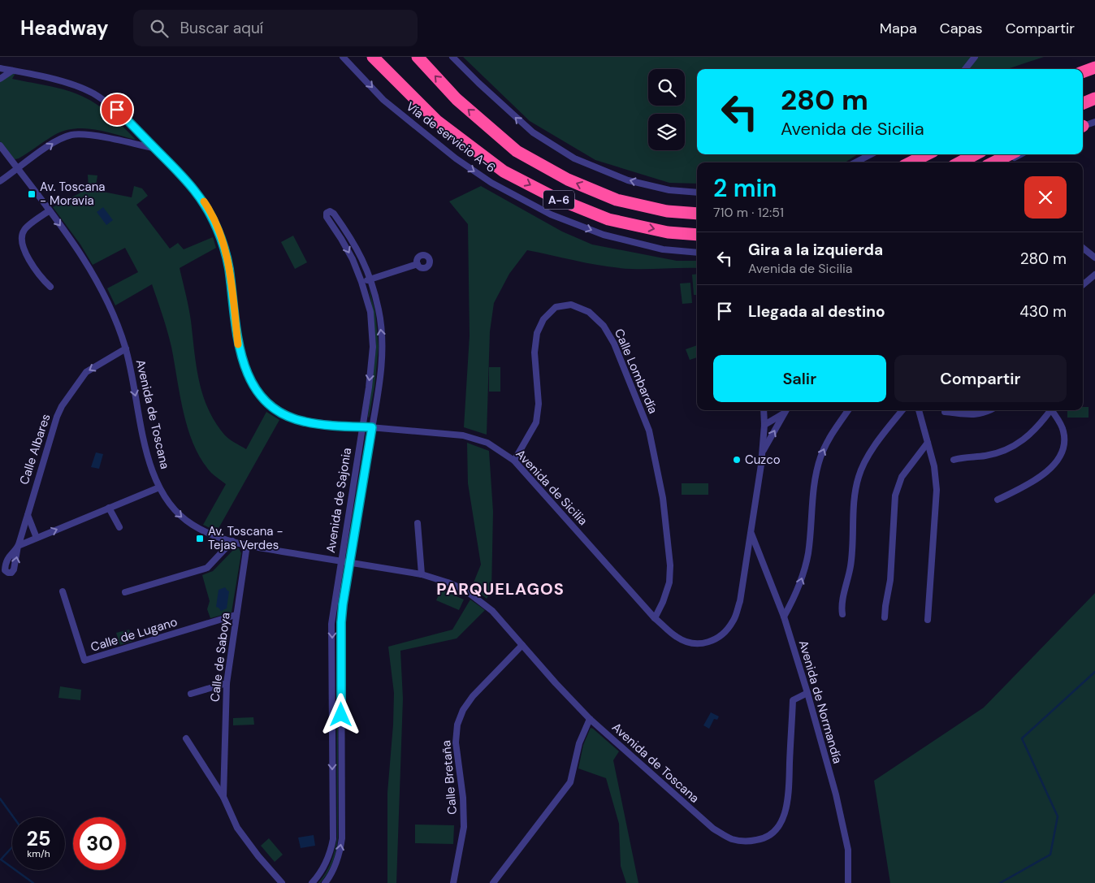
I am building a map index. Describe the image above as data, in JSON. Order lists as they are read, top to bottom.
{
  "streets": {
    "highway": ["A-6"],
    "street": [
      "Vía de servicio A-6",
      "Calle Lombardía",
      "Avenida de Toscana",
      "Calle Albares",
      "Avenida de Sicilia",
      "Avenida de Sajonia",
      "Calle de Lugano",
      "Calle de Saboya",
      "Avenida de Normandía",
      "Calle Bretaña"
    ]
  },
  "crossings": [
    ["Calle Lombardía", "Avenida de Sicilia"],
    ["Avenida de Toscana", "Calle Albares"],
    ["Avenida de Toscana", "Avenida de Sajonia"],
    ["Avenida de Toscana", "Calle de Saboya"],
    ["Avenida de Toscana", "Avenida de Normandía"],
    ["Avenida de Toscana", "Calle Bretaña"],
    ["Avenida de Sicilia", "Avenida de Sajonia"],
    ["Avenida de Sicilia", "Avenida de Normandía"],
    ["Calle de Lugano", "Calle de Saboya"]
  ],
  "one_way": ["Vía de servicio A-6"],
  "districts": ["PARQUELAGOS"],
  "places": {
    "transit": ["Av. Toscana - Moravia", "Av. Toscana - Tejas Verdes"],
    "other": ["Cuzco"]
  },
  "page": {
    "header": "Headway",
    "search": "Buscar aquí",
    "nav": ["Mapa", "Capas", "Compartir"],
    "turn": ["280 m", "Avenida de Sicilia"],
    "heading": ["2 min", "710 m · 12:51"],
    "list": [
      {
        "name": "Gira a la izquierda",
        "note": "Avenida de Sicilia",
        "value": "280 m"
      },
      {
        "name": "Llegada al destino",
        "value": "430 m"
      }
    ],
    "buttons": ["Salir", "Compartir"],
    "speed": "25 km/h",
    "limit": "30"
  }
}
